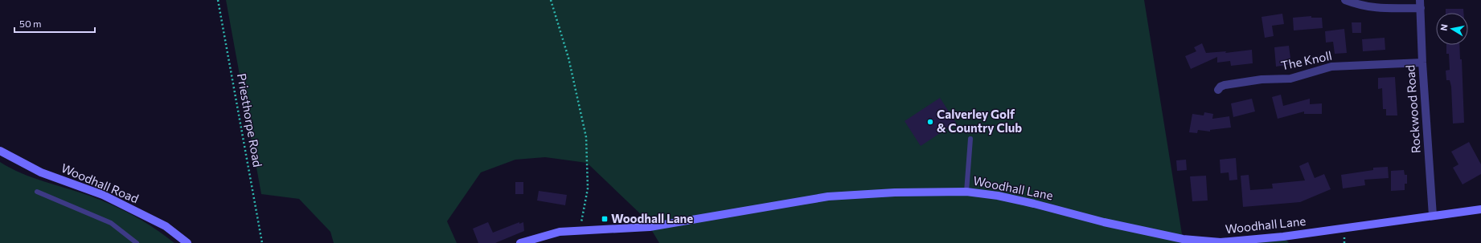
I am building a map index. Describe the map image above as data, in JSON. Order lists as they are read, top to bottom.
{
  "streets": {
    "street": [
      "The Knoll",
      "Rockwood Road",
      "Woodhall Road",
      "Woodhall Lane"
    ],
    "path": ["Priesthorpe Road"]
  },
  "crossings": [
    ["The Knoll", "Rockwood Road"],
    ["Rockwood Road", "Woodhall Lane"]
  ],
  "places": {
    "other": ["Calverley Golf & Country Club"],
    "transit": ["Woodhall Lane"]
  },
  "scale_bar": "50 m",
  "north": "left"
}
